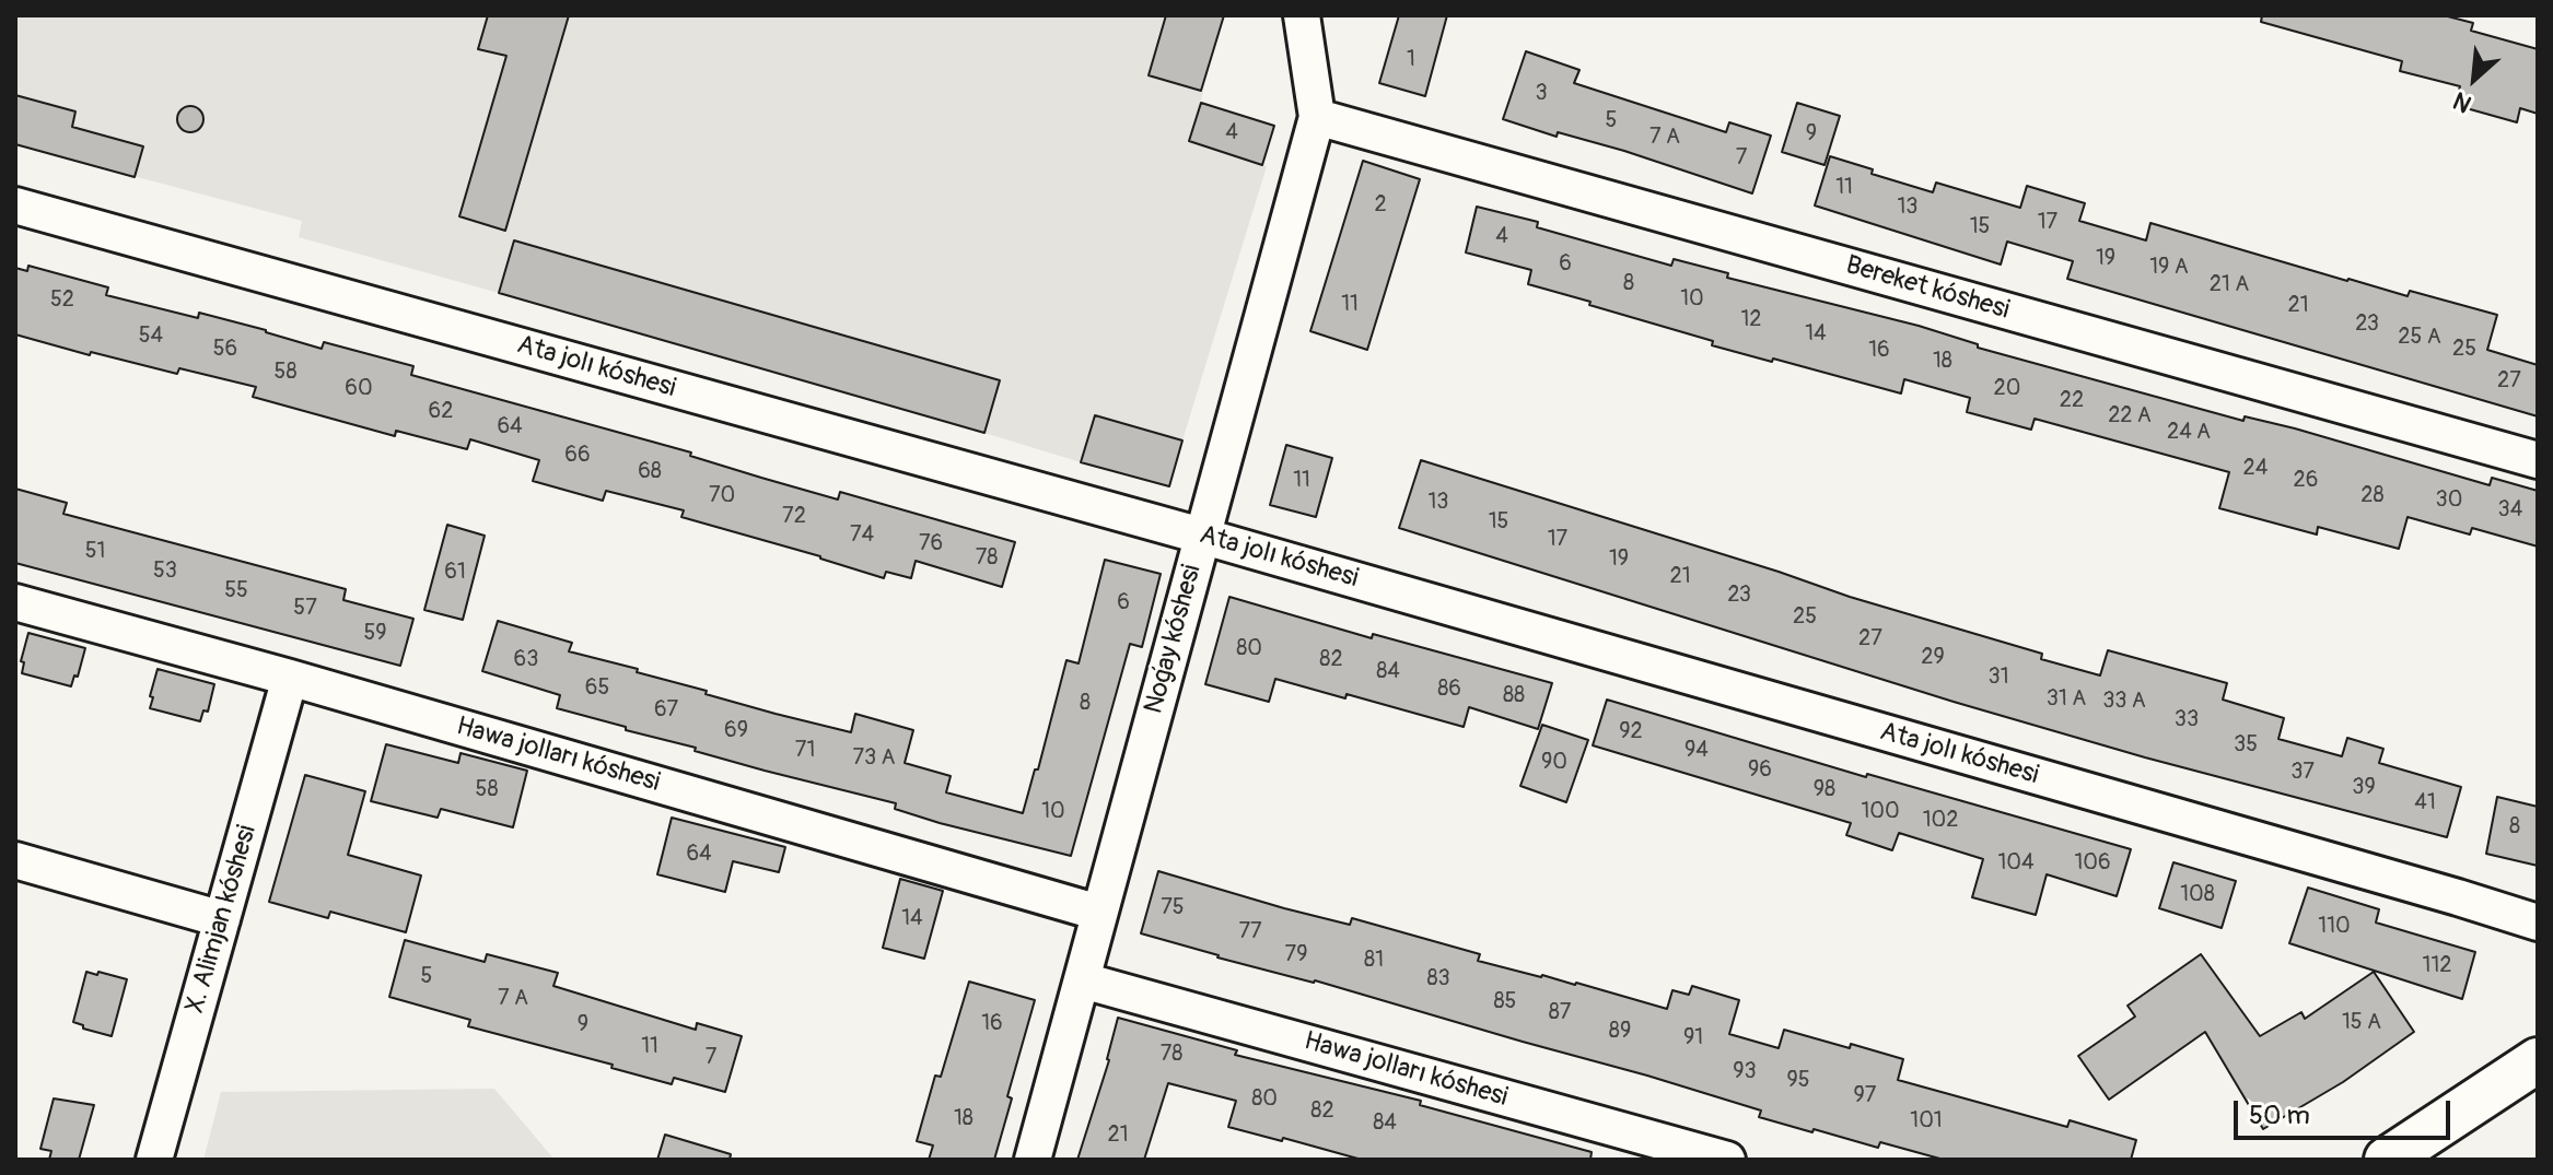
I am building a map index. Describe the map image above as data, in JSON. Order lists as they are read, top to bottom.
{
  "streets": {
    "street": [
      "Bereket kóshesi",
      "Ata jolı kóshesi",
      "Noǵay kóshesi",
      "Hawa jolları kóshesi",
      "X. Alimjan kóshesi"
    ]
  },
  "crossings": [
    ["Bereket kóshesi", "Noǵay kóshesi"],
    ["Ata jolı kóshesi", "Noǵay kóshesi"],
    ["Noǵay kóshesi", "Hawa jolları kóshesi"],
    ["Hawa jolları kóshesi", "X. Alimjan kóshesi"]
  ],
  "house_numbers": [
    "1",
    "3",
    "5",
    "4",
    "9",
    "7 А",
    "7",
    "11",
    "2",
    "13",
    "17",
    "15",
    "4",
    "19",
    "6",
    "19 А",
    "8",
    "21 А",
    "10",
    "52",
    "11",
    "21",
    "12",
    "23",
    "14",
    "54",
    "25 А",
    "56",
    "25",
    "16",
    "18",
    "58",
    "27",
    "60",
    "20",
    "22",
    "62",
    "22 А",
    "64",
    "24 А",
    "66",
    "24",
    "68",
    "11",
    "26",
    "70",
    "28",
    "30",
    "13",
    "34",
    "72",
    "15",
    "74",
    "17",
    "76",
    "51",
    "78",
    "19",
    "53",
    "61",
    "21",
    "55",
    "23",
    "6",
    "57",
    "25",
    "59",
    "27",
    "80",
    "29",
    "63",
    "82",
    "84",
    "31",
    "65",
    "86",
    "88",
    "31 А",
    "33 А",
    "8",
    "67",
    "33",
    "69",
    "92",
    "35",
    "71",
    "94",
    "73 А",
    "90",
    "96",
    "37",
    "39",
    "58",
    "98",
    "41",
    "10",
    "100",
    "102",
    "8",
    "64",
    "104",
    "106",
    "108",
    "75",
    "14",
    "110",
    "77",
    "79",
    "81",
    "112",
    "5",
    "83",
    "7 А",
    "85",
    "87",
    "15 А",
    "16",
    "9",
    "89",
    "91",
    "11",
    "78",
    "7",
    "93",
    "95",
    "97",
    "80",
    "82",
    "18",
    "101",
    "84",
    "21"
  ],
  "scale_bar": "50 m",
  "north": "bottom left"
}
